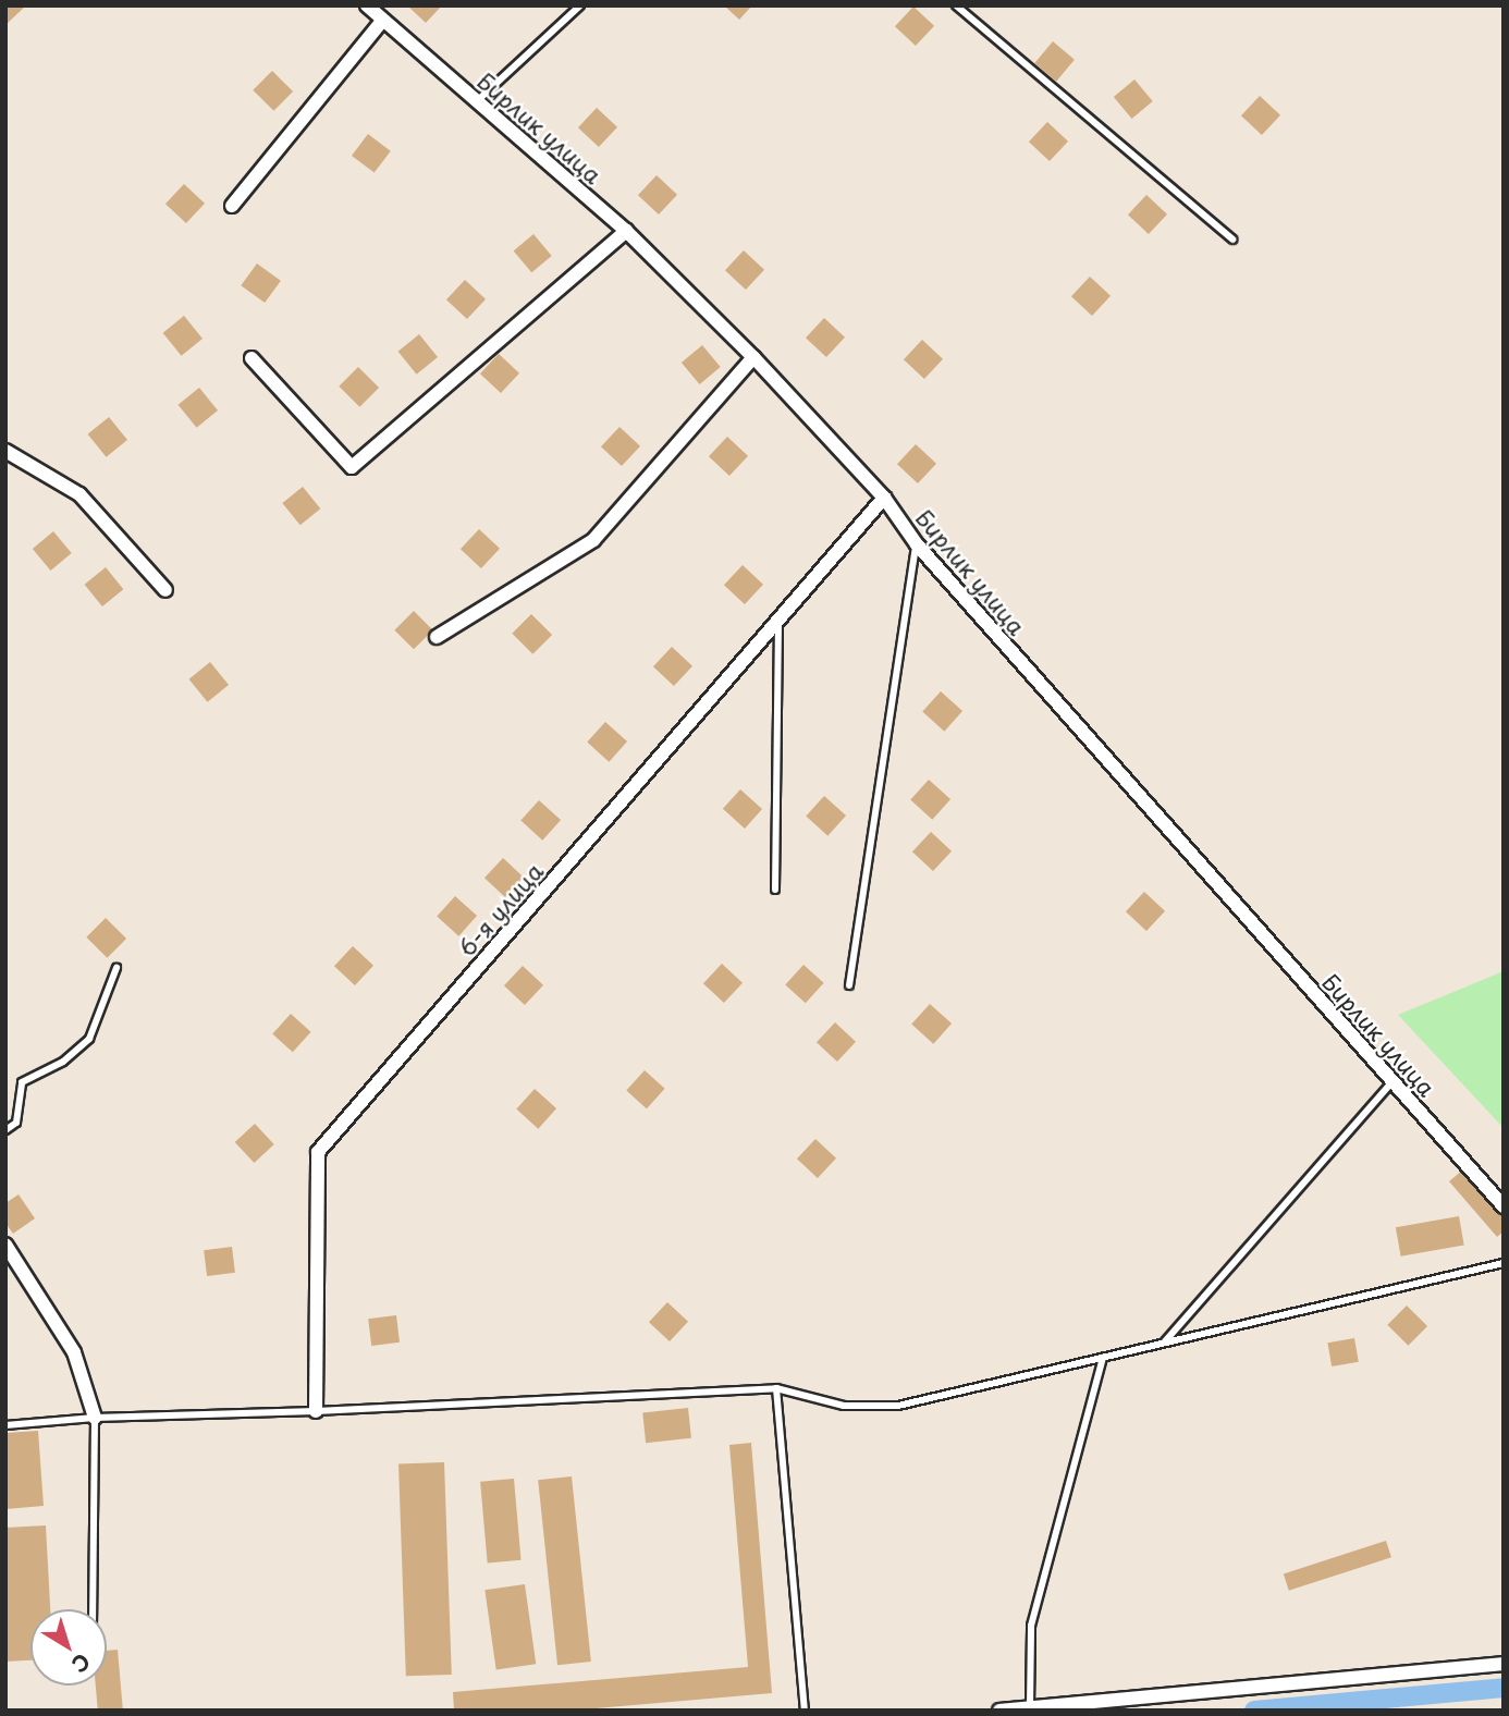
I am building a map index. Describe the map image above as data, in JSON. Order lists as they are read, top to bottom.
{
  "streets": {
    "street": ["Бирлик улица", "6-я улица"]
  },
  "crossings": [
    ["Бирлик улица", "6-я улица"]
  ],
  "north": "bottom right"
}
